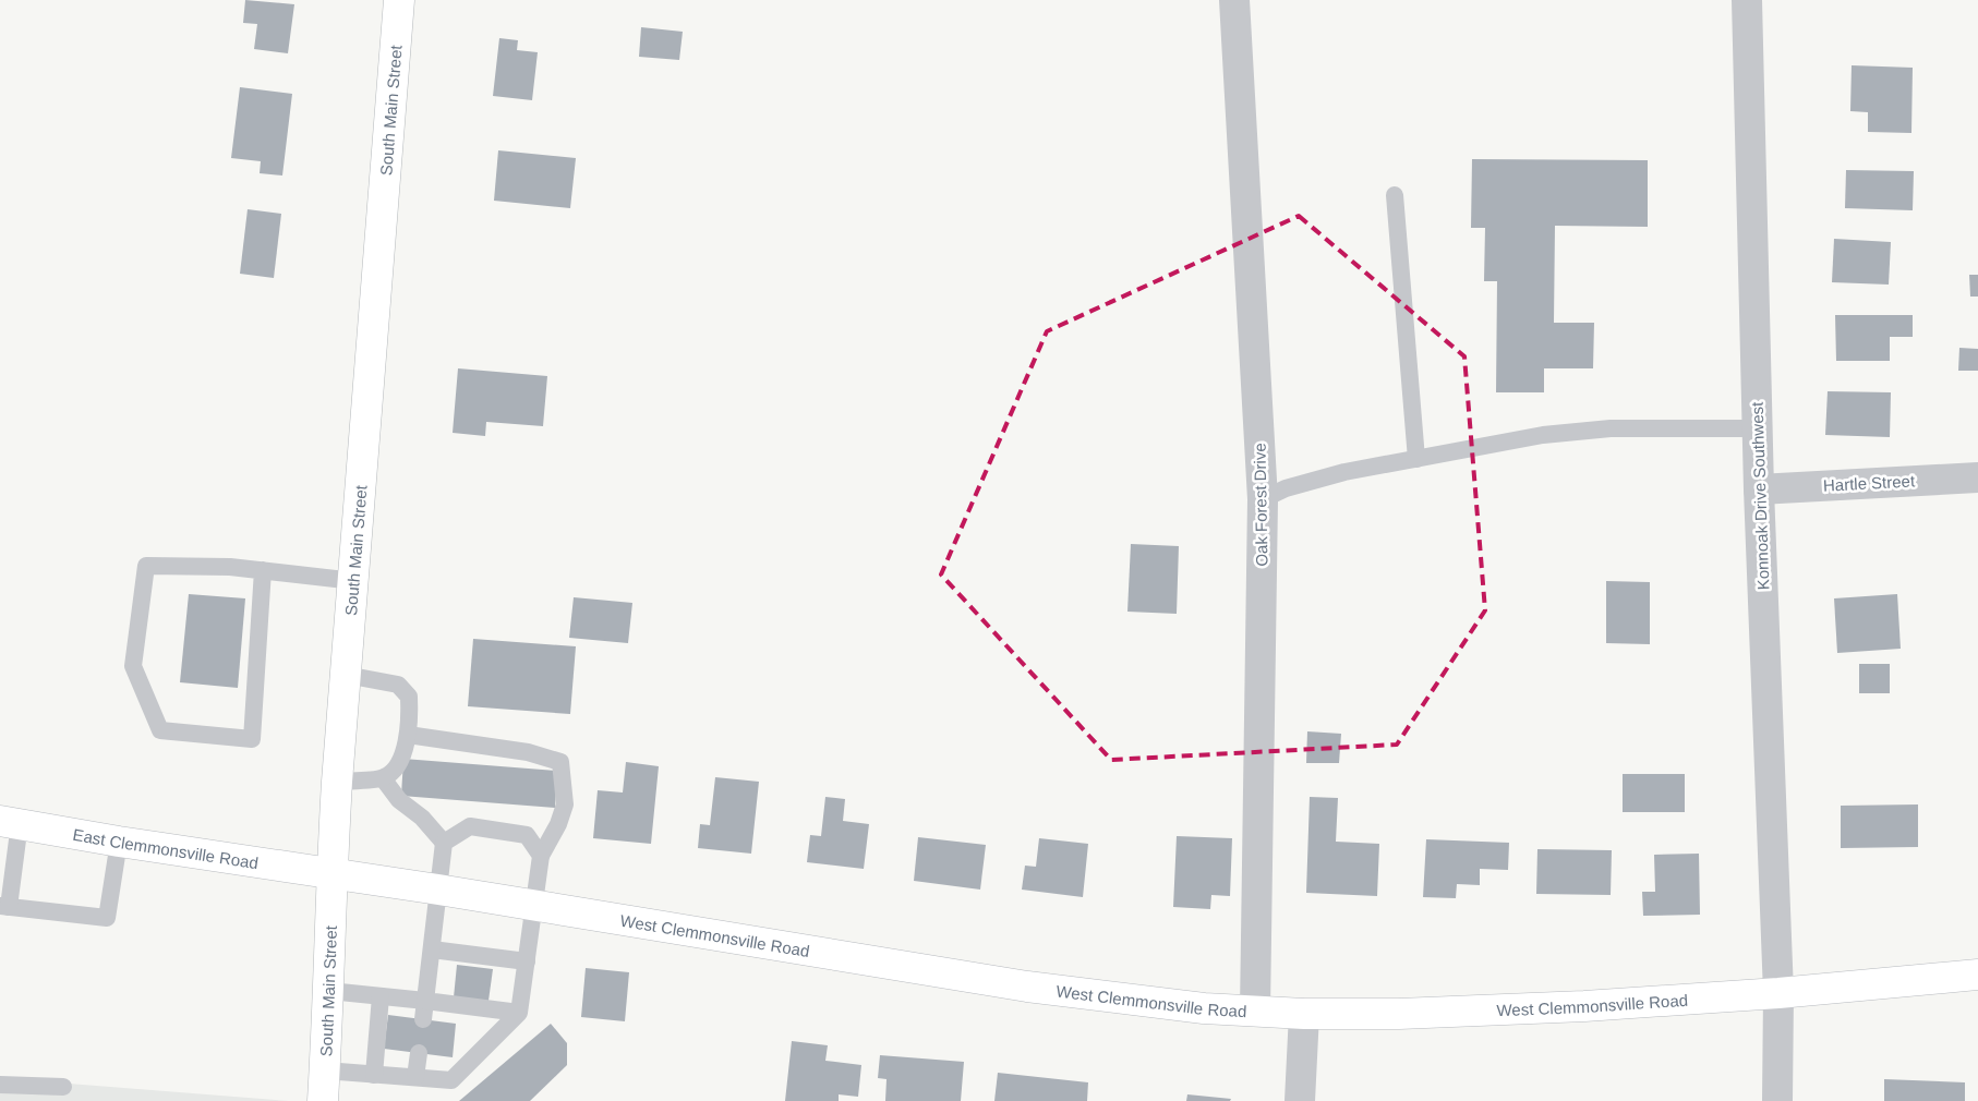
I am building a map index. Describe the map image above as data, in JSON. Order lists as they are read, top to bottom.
{
  "streets": {
    "main road": ["South Main Street", "East Clemmonsville Road", "West Clemmonsville Road"],
    "street": ["Hartle Street", "Konnoak Drive Southwest", "Oak Forest Drive"]
  },
  "crossings": [
    ["South Main Street", "East Clemmonsville Road"],
    ["South Main Street", "West Clemmonsville Road"],
    ["Hartle Street", "Konnoak Drive Southwest"],
    ["Konnoak Drive Southwest", "West Clemmonsville Road"],
    ["Oak Forest Drive", "West Clemmonsville Road"],
    ["East Clemmonsville Road", "West Clemmonsville Road"]
  ]
}
